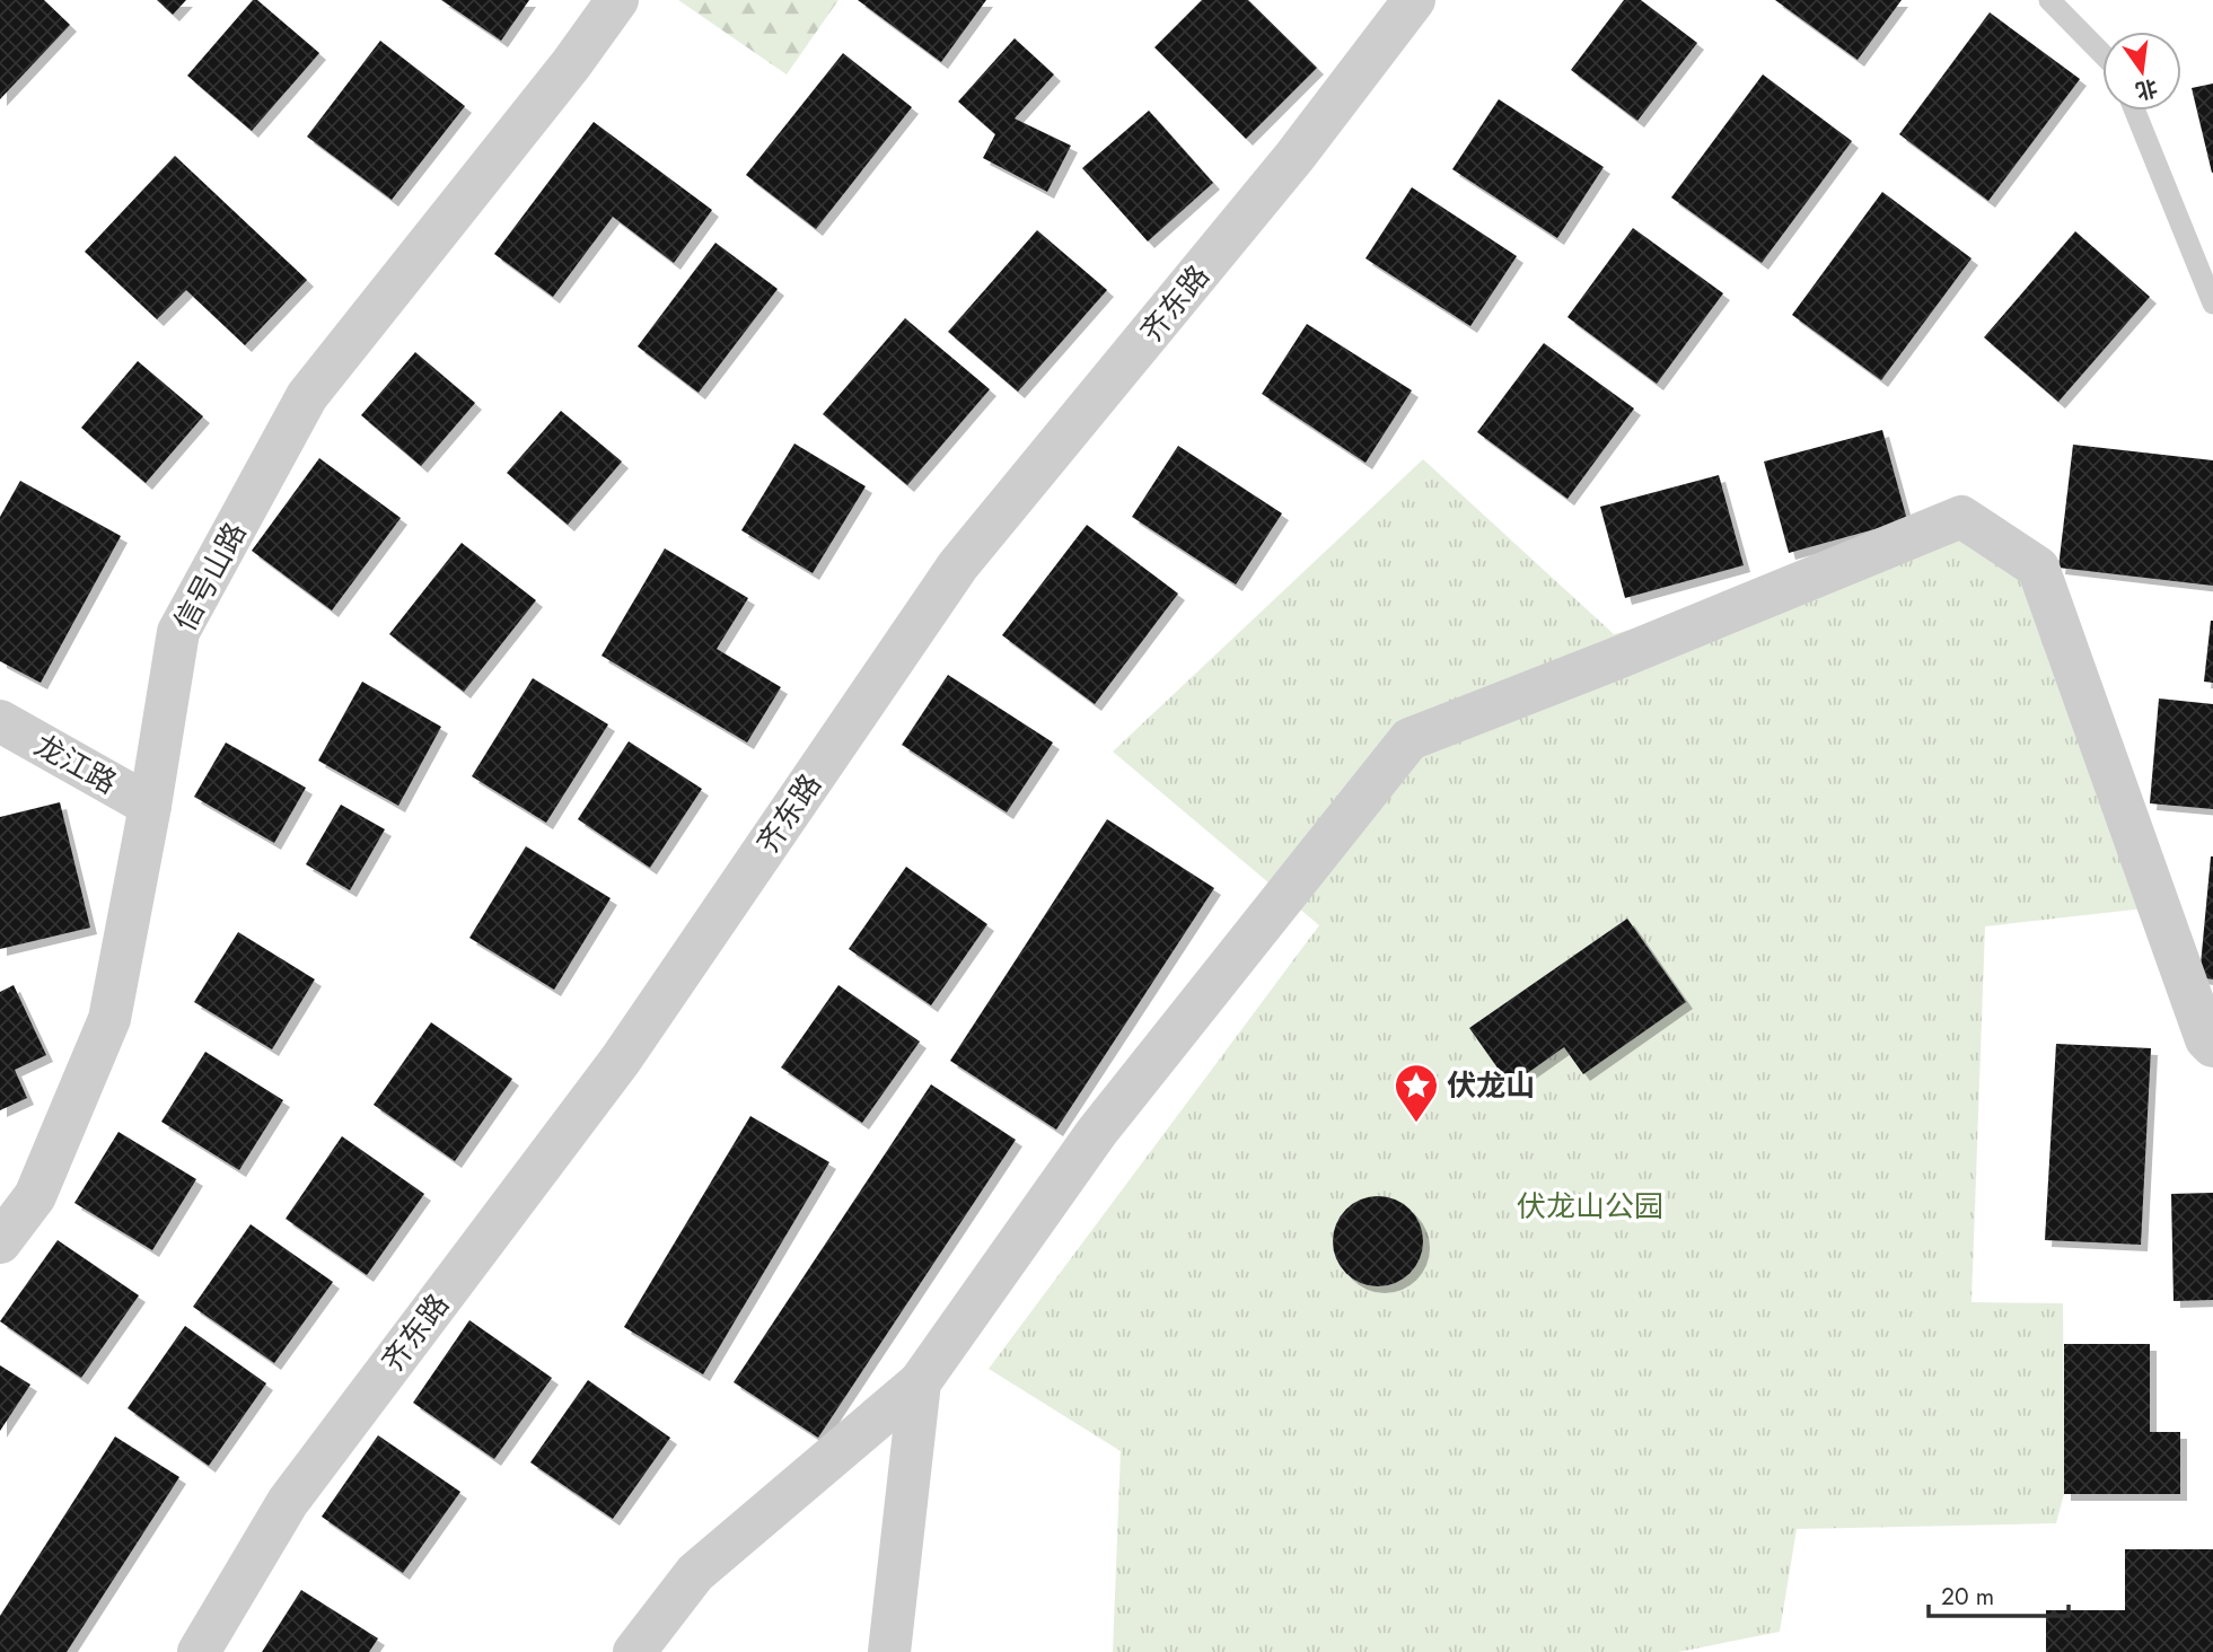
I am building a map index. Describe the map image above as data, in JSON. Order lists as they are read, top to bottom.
{
  "streets": {
    "street": ["齐东路", "信号山路", "龙江路"]
  },
  "crossings": [
    ["信号山路", "龙江路"]
  ],
  "parks": ["伏龙山公园"],
  "places": {
    "place": ["伏龙山"]
  },
  "scale_bar": "20 m",
  "north": "bottom"
}
